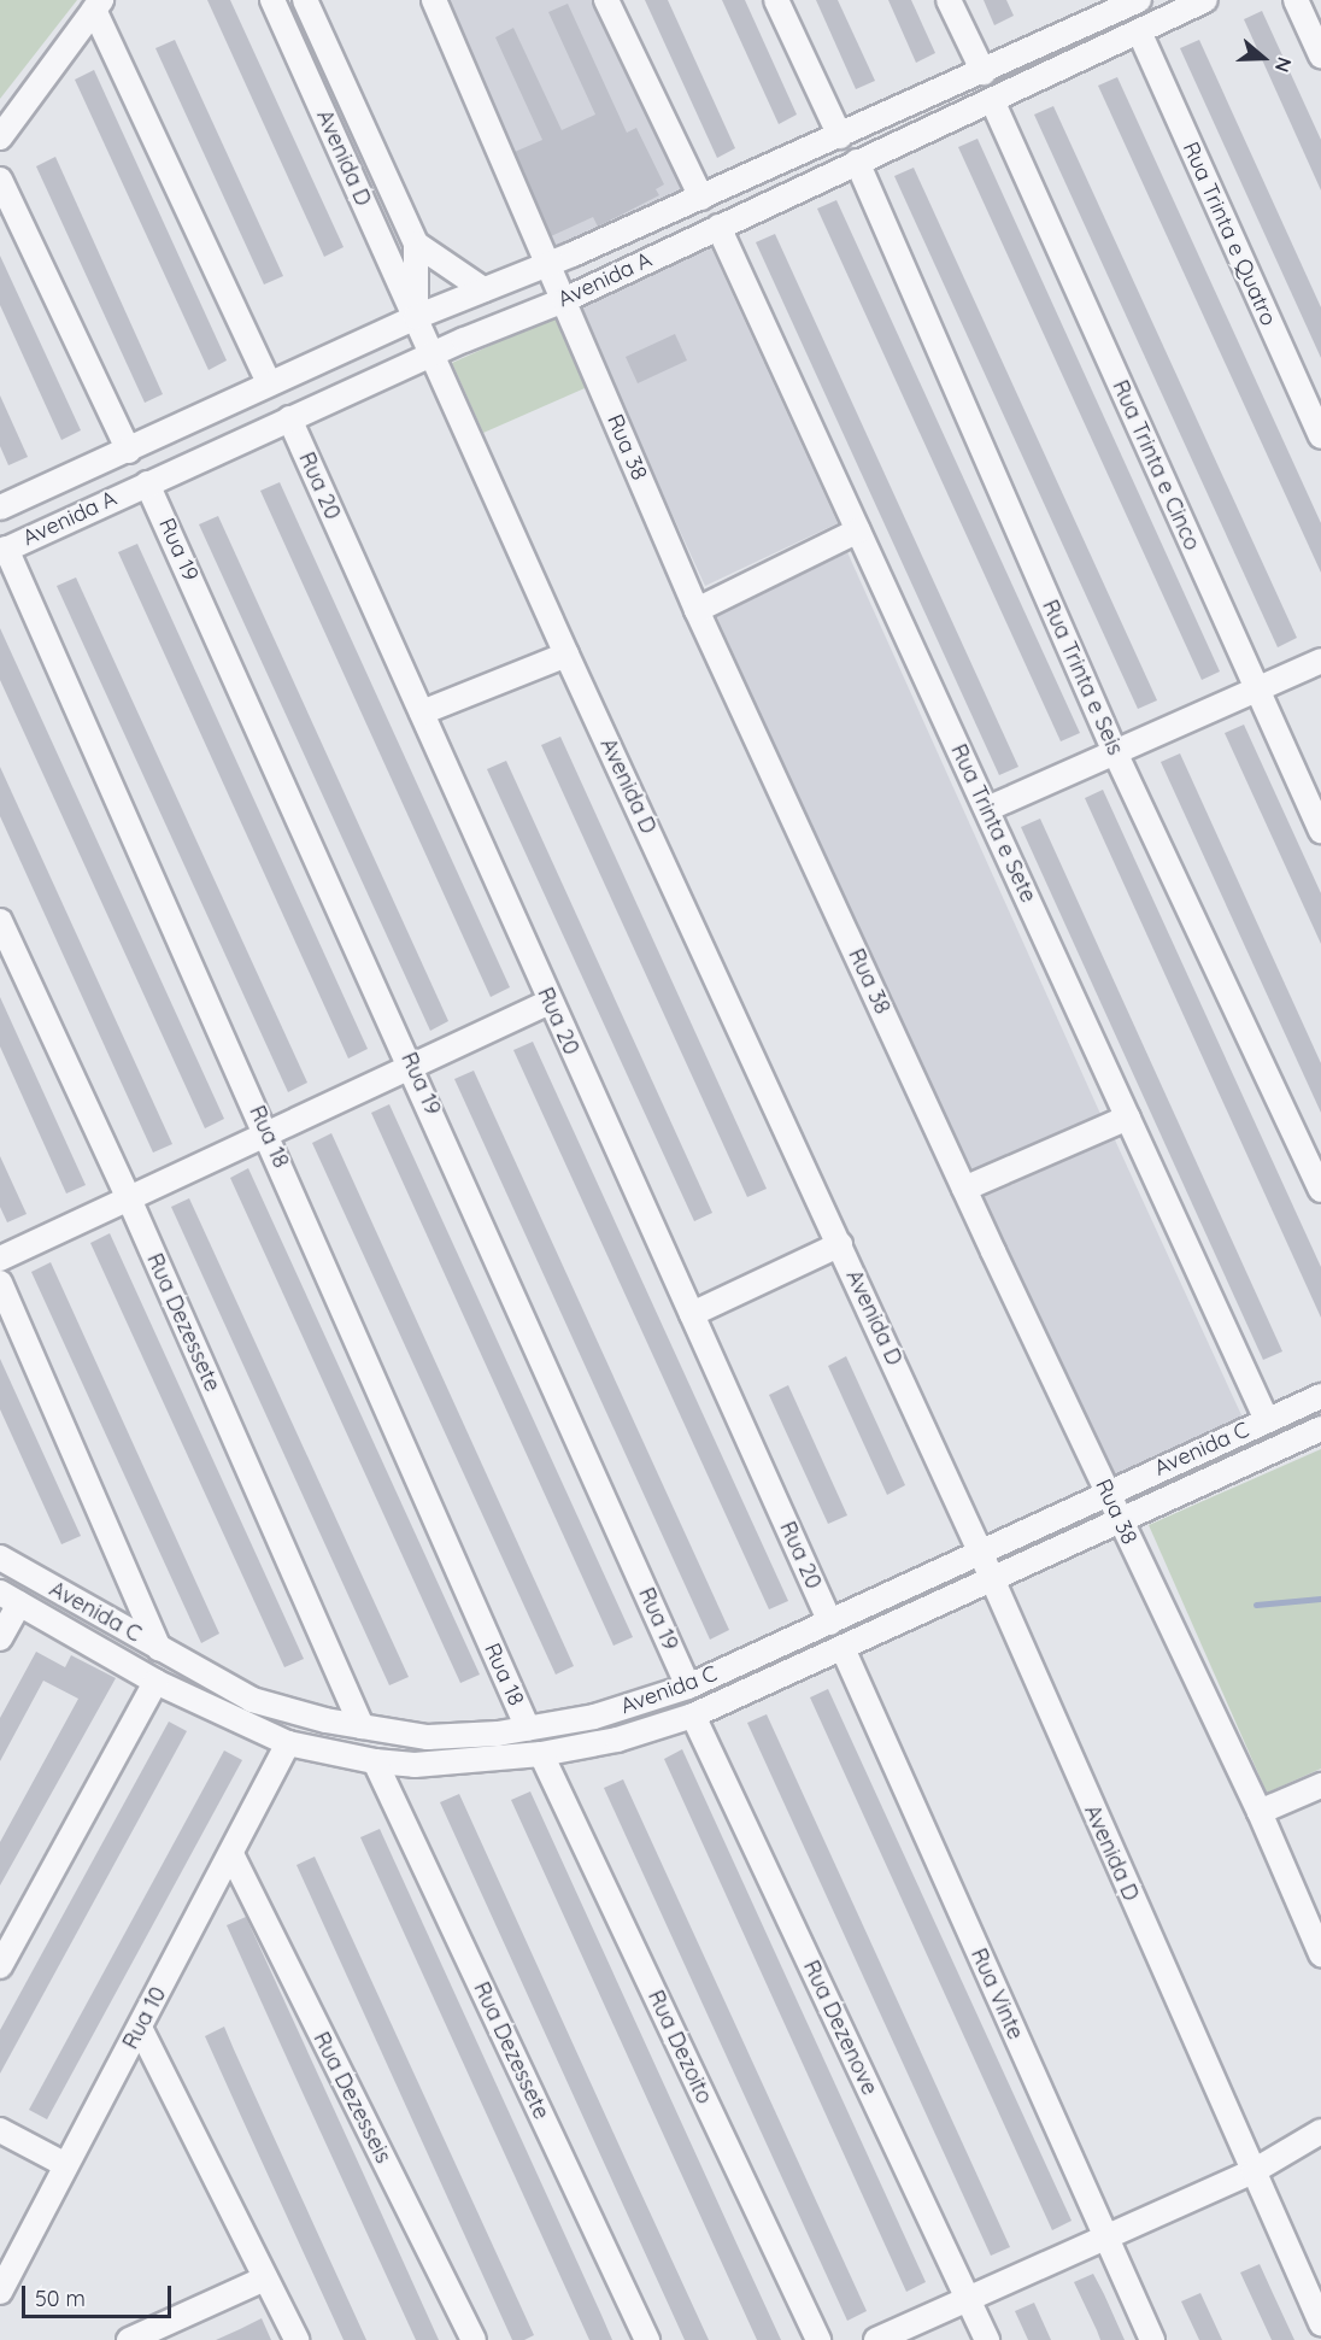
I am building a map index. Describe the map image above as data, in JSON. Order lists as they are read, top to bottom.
{
  "streets": {
    "street": [
      "Avenida D",
      "Rua Trinta e Quatro",
      "Avenida A",
      "Rua 38",
      "Rua Trinta e Cinco",
      "Rua 20",
      "Rua 19",
      "Rua Trinta e Seis",
      "Rua Trinta e Sete",
      "Rua 18",
      "Rua Dezessete",
      "Avenida C",
      "Rua Vinte",
      "Rua 10",
      "Rua Dezenove",
      "Rua Dezoito",
      "Rua Dezesseis"
    ]
  },
  "crossings": [
    ["Avenida D", "Avenida A"],
    ["Avenida D", "Avenida C"],
    ["Rua Trinta e Quatro", "Avenida A"],
    ["Avenida A", "Rua 38"],
    ["Avenida A", "Rua Trinta e Cinco"],
    ["Avenida A", "Rua 20"],
    ["Avenida A", "Rua 19"],
    ["Avenida A", "Rua Trinta e Seis"],
    ["Avenida A", "Rua Trinta e Sete"],
    ["Avenida A", "Rua 18"],
    ["Rua 38", "Avenida C"],
    ["Rua 20", "Avenida C"],
    ["Rua 19", "Avenida C"],
    ["Rua Trinta e Sete", "Avenida C"],
    ["Rua 18", "Avenida C"],
    ["Rua Dezessete", "Avenida C"],
    ["Avenida C", "Rua Vinte"],
    ["Avenida C", "Rua 10"],
    ["Avenida C", "Rua Dezenove"],
    ["Avenida C", "Rua Dezoito"],
    ["Rua 10", "Rua Dezesseis"]
  ],
  "scale_bar": "50 m",
  "north": "right"
}
